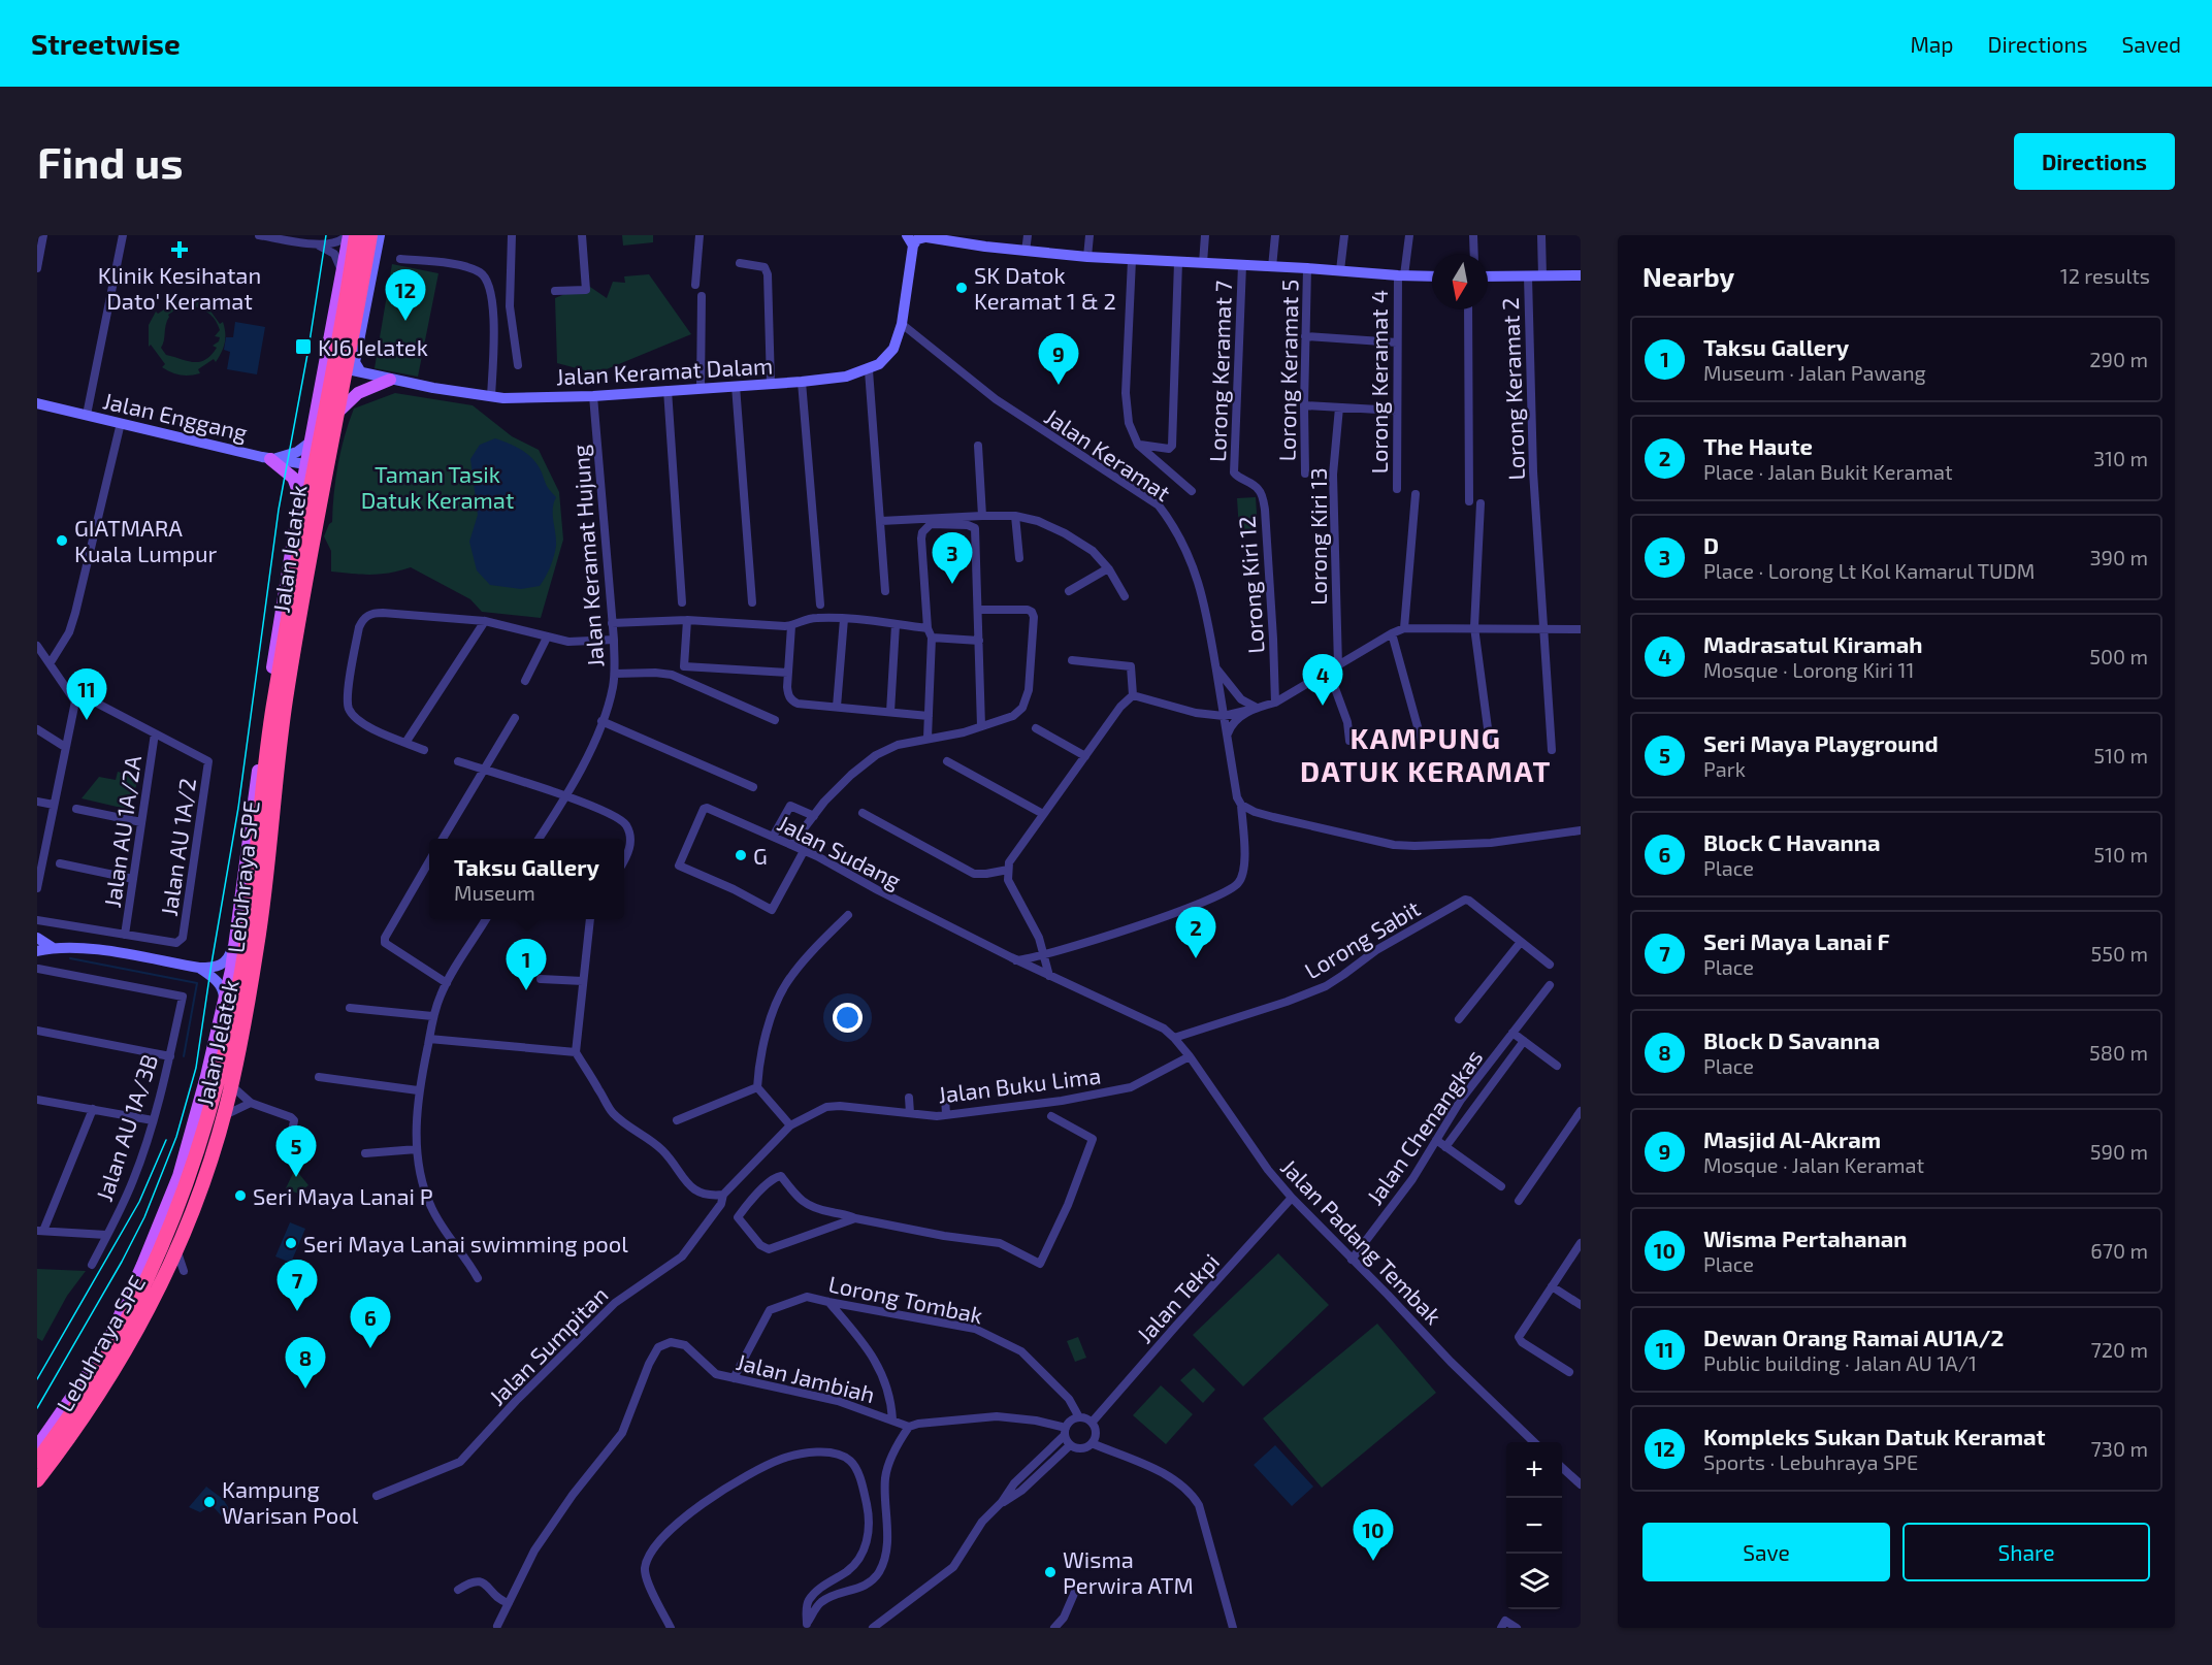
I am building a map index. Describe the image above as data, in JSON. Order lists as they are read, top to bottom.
{
  "streets": {
    "highway": ["Lebuhraya SPE"],
    "main road": ["Jalan Jelatek"],
    "street": [
      "Jalan Keramat Dalam",
      "Lorong Keramat 5",
      "Lorong Keramat 7",
      "Lorong Keramat 4",
      "Lorong Keramat 2",
      "Jalan Enggang",
      "Jalan Keramat",
      "Lorong Kiri 13",
      "Jalan Keramat Hujung",
      "Lorong Kiri 12",
      "Jalan AU 1A/2A",
      "Jalan AU 1A/2",
      "Jalan Sudang",
      "Lorong Sabit",
      "Jalan Buku Lima",
      "Jalan Chenangkas",
      "Jalan AU 1A/3B",
      "Jalan Padang Tembak",
      "Jalan Tekpi",
      "Lorong Tombak",
      "Jalan Sumpitan",
      "Jalan Jambiah"
    ]
  },
  "crossings": [
    ["Jalan Keramat Dalam", "Jalan Keramat"],
    ["Jalan Keramat Dalam", "Jalan Jelatek"],
    ["Jalan Keramat Dalam", "Jalan Keramat Hujung"],
    ["Lorong Keramat 7", "Lorong Kiri 12"],
    ["Jalan Enggang", "Jalan Jelatek"],
    ["Jalan Jelatek", "Lebuhraya SPE"],
    ["Jalan AU 1A/2A", "Jalan AU 1A/2"],
    ["Jalan Sudang", "Jalan Padang Tembak"],
    ["Lorong Sabit", "Jalan Padang Tembak"],
    ["Jalan Buku Lima", "Jalan Padang Tembak"],
    ["Jalan Buku Lima", "Jalan Sumpitan"],
    ["Jalan Chenangkas", "Jalan Padang Tembak"],
    ["Jalan Padang Tembak", "Jalan Tekpi"],
    ["Jalan Tekpi", "Lorong Tombak"],
    ["Lorong Tombak", "Jalan Jambiah"]
  ],
  "districts": ["KAMPUNG DATUK KERAMAT"],
  "parks": ["Taman Tasik Datuk Keramat"],
  "places": {
    "health": ["Klinik Kesihatan Dato' Keramat"],
    "other": [
      "SK Datok Keramat 1 & 2",
      "GIATMARA Kuala Lumpur",
      "G",
      "Seri Maya Lanai P",
      "Seri Maya Lanai swimming pool",
      "Kampung Warisan Pool",
      "Wisma Perwira ATM"
    ],
    "transit": ["KJ6 Jelatek"]
  },
  "north": "bottom",
  "page": {
    "header": "Streetwise",
    "nav": ["Map", "Directions", "Saved"],
    "buttons": [
      "Directions",
      ["Save", "Share"]
    ],
    "title": "Find us",
    "heading": ["Nearby", "12 results"],
    "pins": [
      "12",
      "9",
      "3",
      "4",
      "11",
      "2",
      "1",
      "5",
      "7",
      "6",
      "8",
      "10"
    ],
    "list": [
      {
        "mark": "1",
        "name": "Taksu Gallery",
        "note": "Museum · Jalan Pawang",
        "value": "290 m"
      },
      {
        "mark": "2",
        "name": "The Haute",
        "note": "Place · Jalan Bukit Keramat",
        "value": "310 m"
      },
      {
        "mark": "3",
        "name": "D",
        "note": "Place · Lorong Lt Kol Kamarul TUDM",
        "value": "390 m"
      },
      {
        "mark": "4",
        "name": "Madrasatul Kiramah",
        "note": "Mosque · Lorong Kiri 11",
        "value": "500 m"
      },
      {
        "mark": "5",
        "name": "Seri Maya Playground",
        "note": "Park",
        "value": "510 m"
      },
      {
        "mark": "6",
        "name": "Block C Havanna",
        "note": "Place",
        "value": "510 m"
      },
      {
        "mark": "7",
        "name": "Seri Maya Lanai F",
        "note": "Place",
        "value": "550 m"
      },
      {
        "mark": "8",
        "name": "Block D Savanna",
        "note": "Place",
        "value": "580 m"
      },
      {
        "mark": "9",
        "name": "Masjid Al-Akram",
        "note": "Mosque · Jalan Keramat",
        "value": "590 m"
      },
      {
        "mark": "10",
        "name": "Wisma Pertahanan",
        "note": "Place",
        "value": "670 m"
      },
      {
        "mark": "11",
        "name": "Dewan Orang Ramai AU1A/2",
        "note": "Public building · Jalan AU 1A/1",
        "value": "720 m"
      },
      {
        "mark": "12",
        "name": "Kompleks Sukan Datuk Keramat",
        "note": "Sports · Lebuhraya SPE",
        "value": "730 m"
      }
    ],
    "popup": ["Taksu Gallery", "Museum"],
    "map_buttons": ["+", "−"]
  }
}
